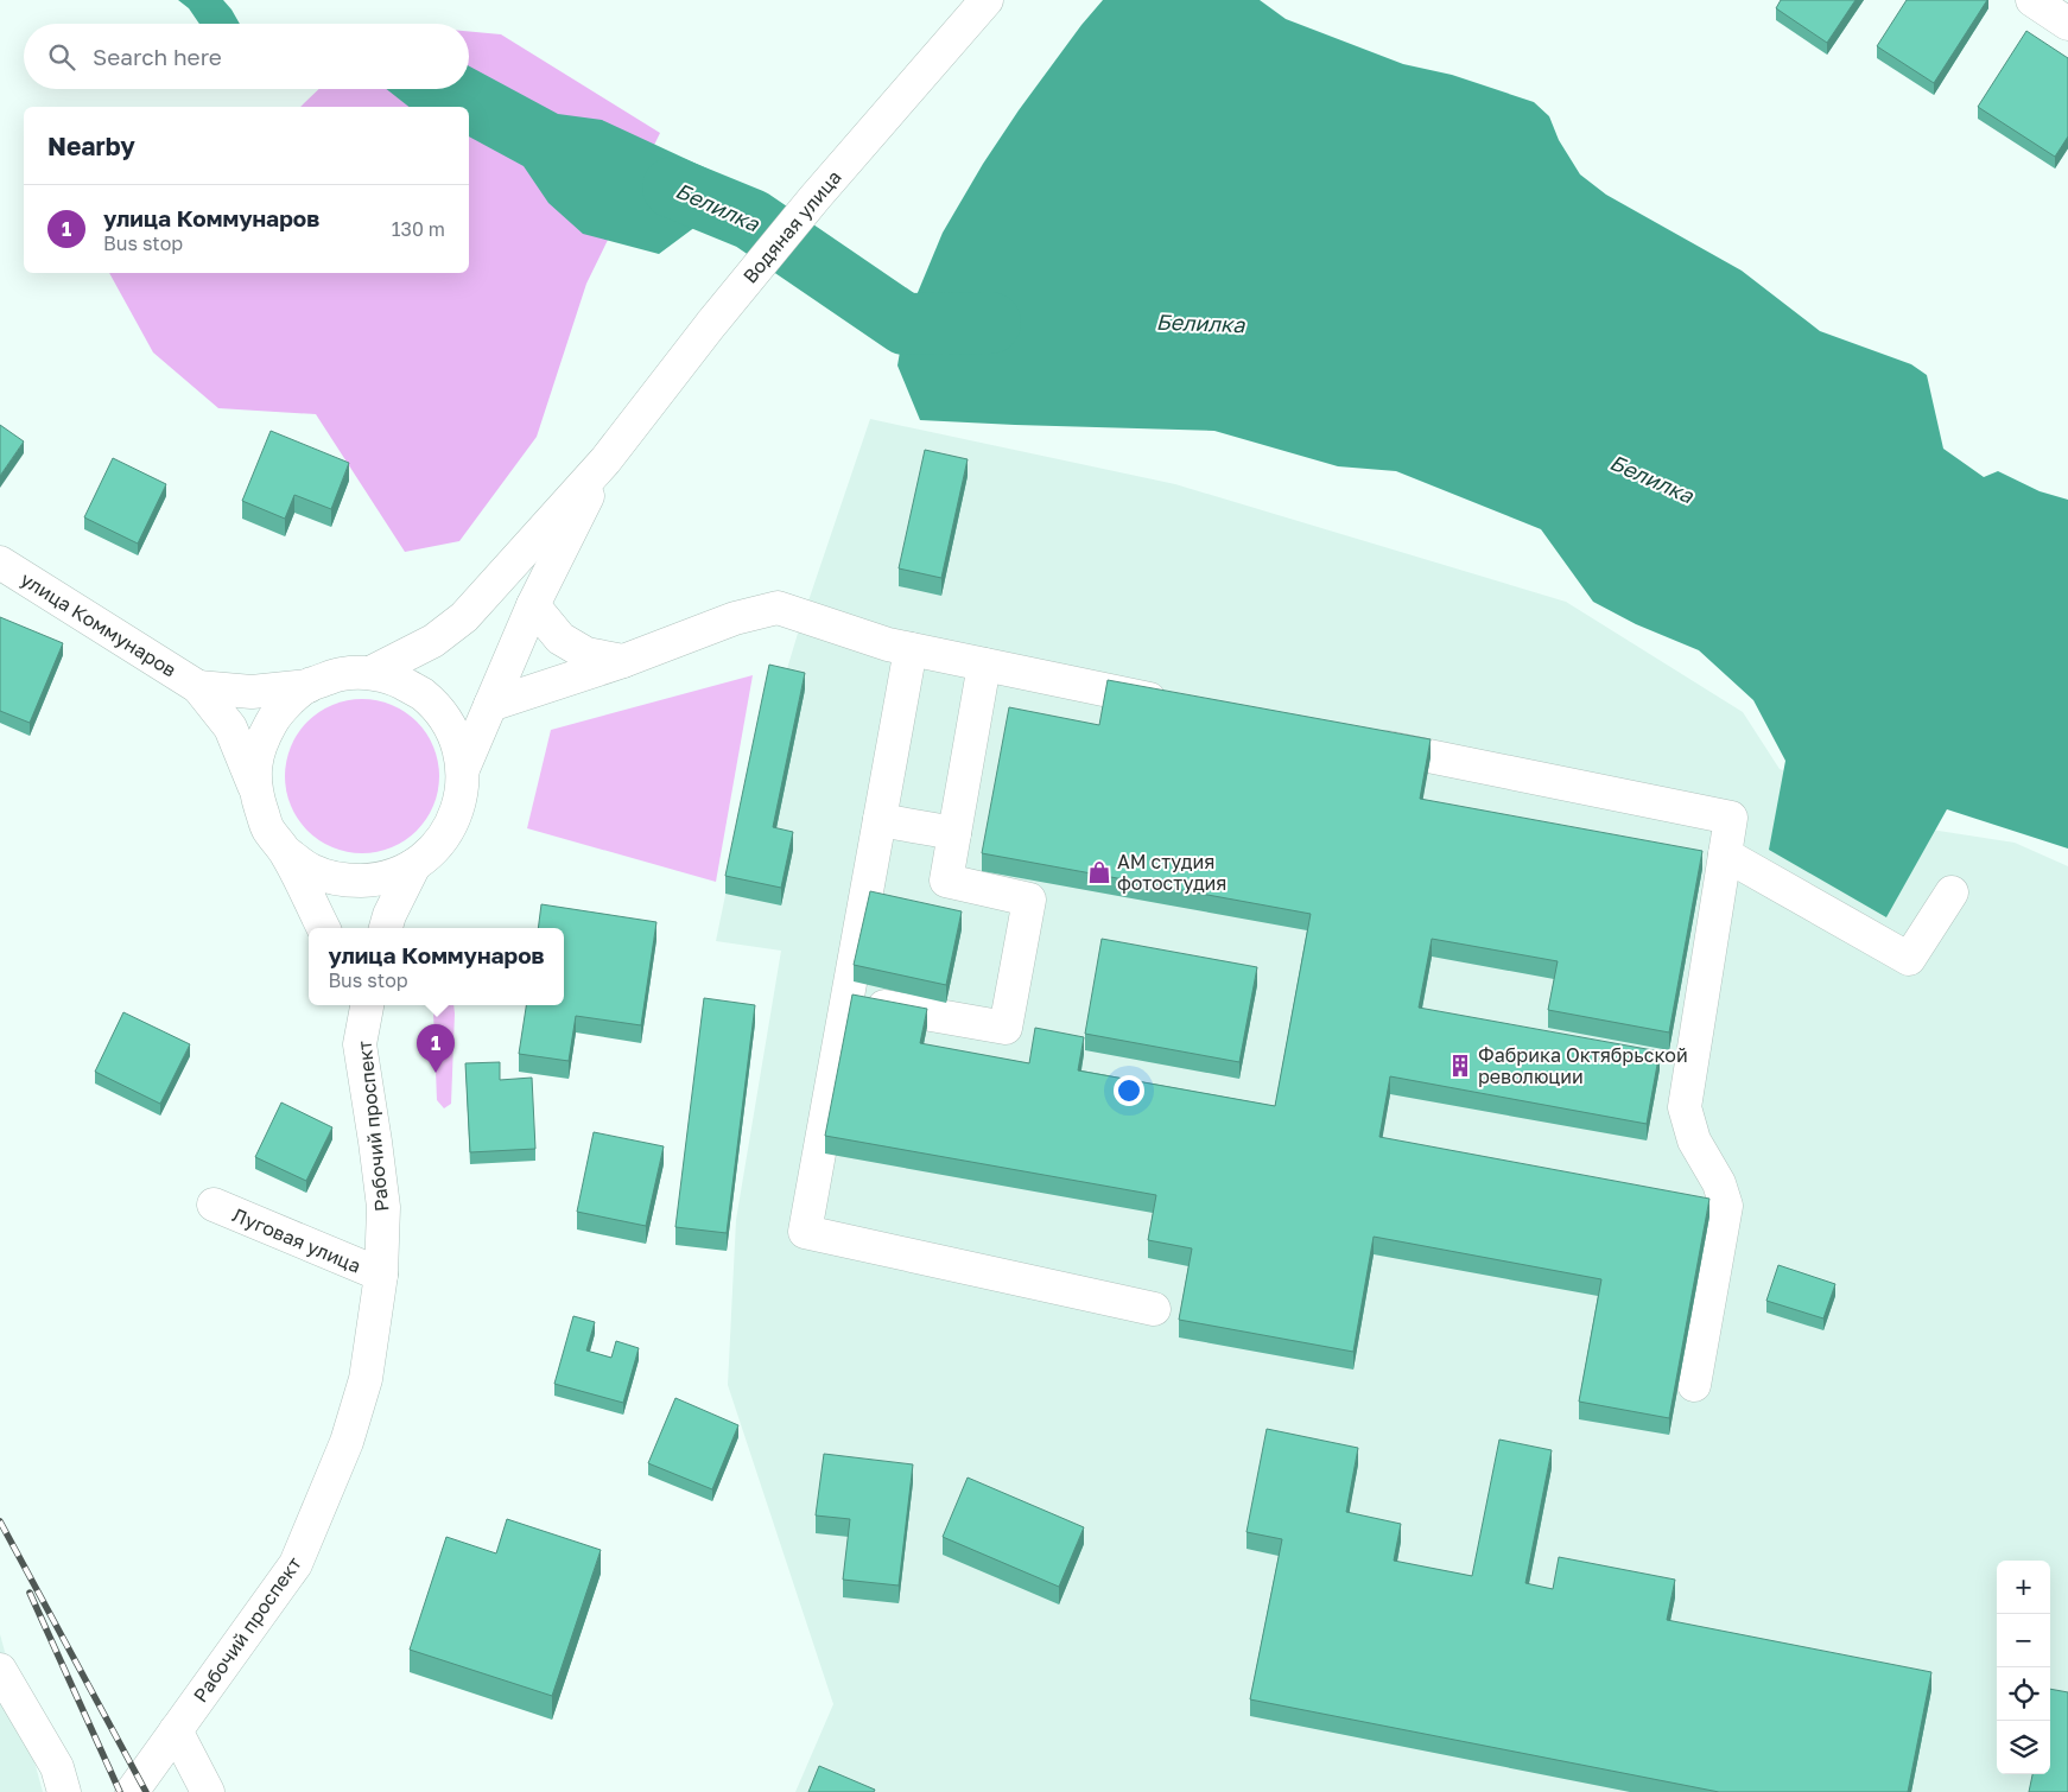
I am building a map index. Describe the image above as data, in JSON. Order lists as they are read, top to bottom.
{
  "streets": {
    "street": [
      "Водяная улица",
      "улица Коммунаров",
      "Рабочий проспект",
      "Луговая улица"
    ]
  },
  "crossings": [
    ["Рабочий проспект", "Луговая улица"]
  ],
  "water": ["Белилка"],
  "places": {
    "shop": ["АМ студия фотостудия"],
    "building": ["Фабрика Октябрьской революции"]
  },
  "page": {
    "search": "Search here",
    "heading": "Nearby",
    "list": [
      {
        "mark": "1",
        "name": "улица Коммунаров",
        "note": "Bus stop",
        "value": "130 m"
      }
    ],
    "popup": ["улица Коммунаров", "Bus stop"],
    "pins": "1",
    "map_buttons": ["+", "−"]
  }
}
